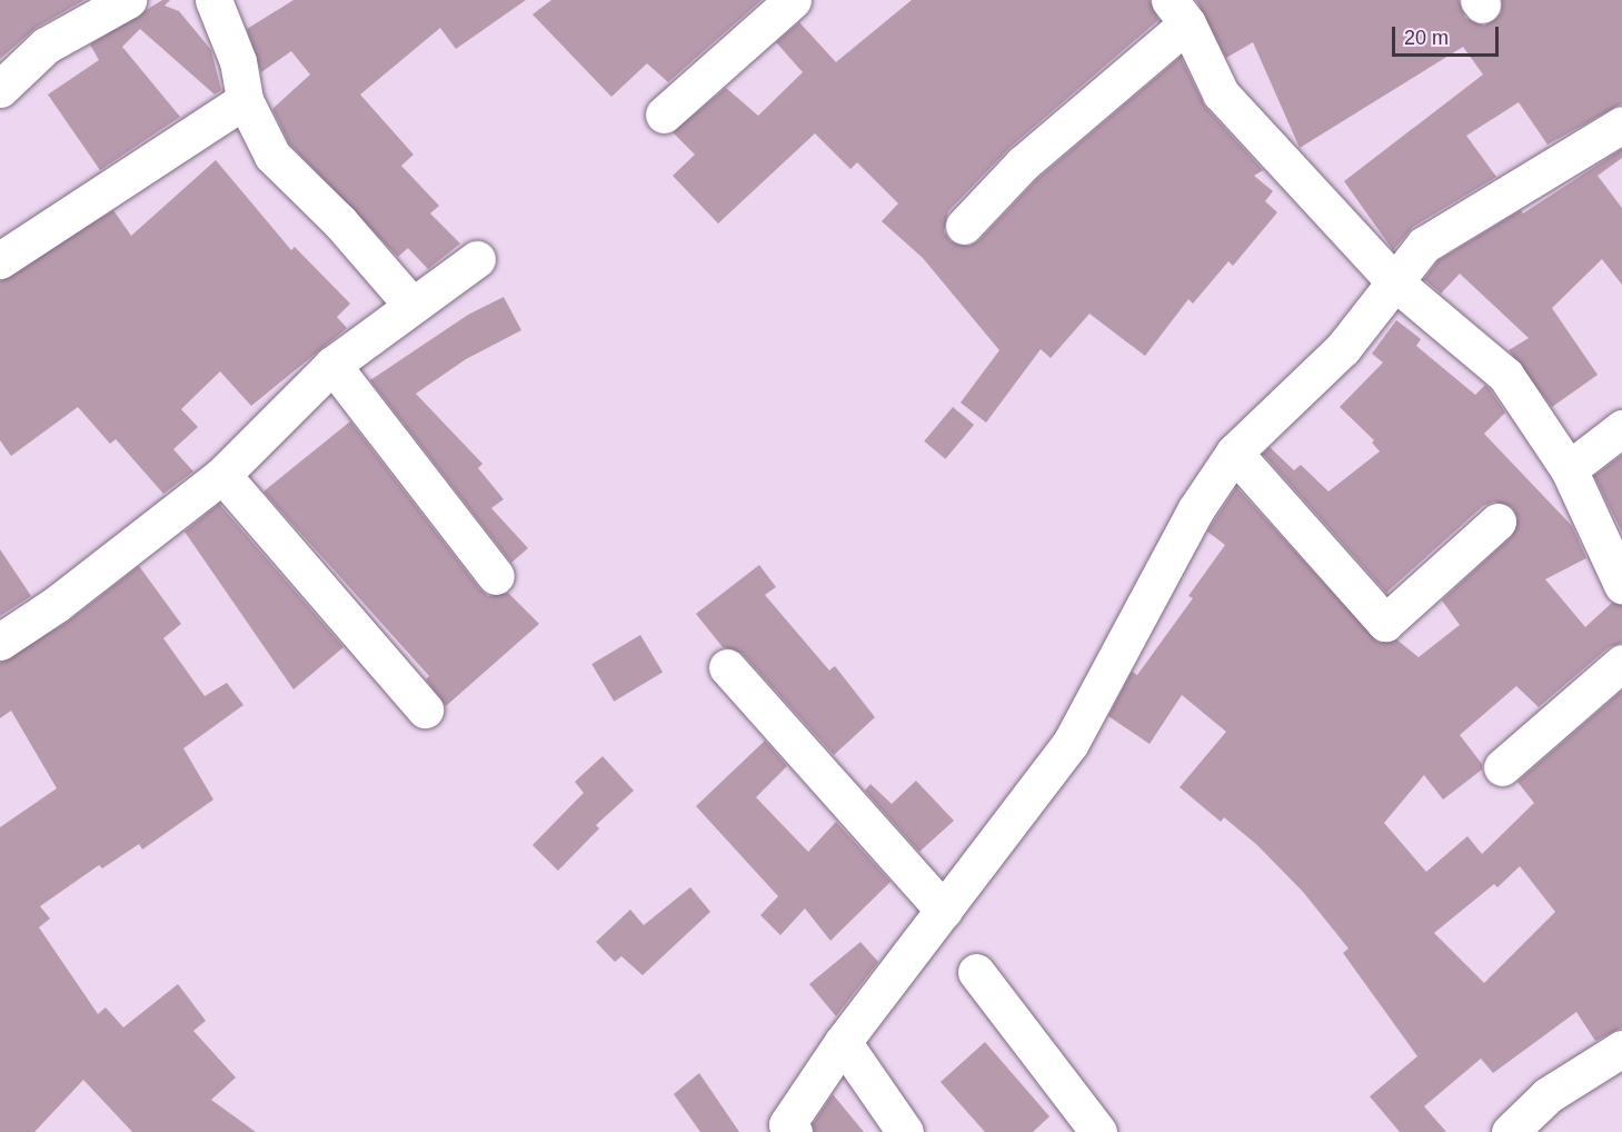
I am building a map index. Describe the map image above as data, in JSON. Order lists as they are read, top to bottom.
{
  "scale_bar": "20 m"
}
